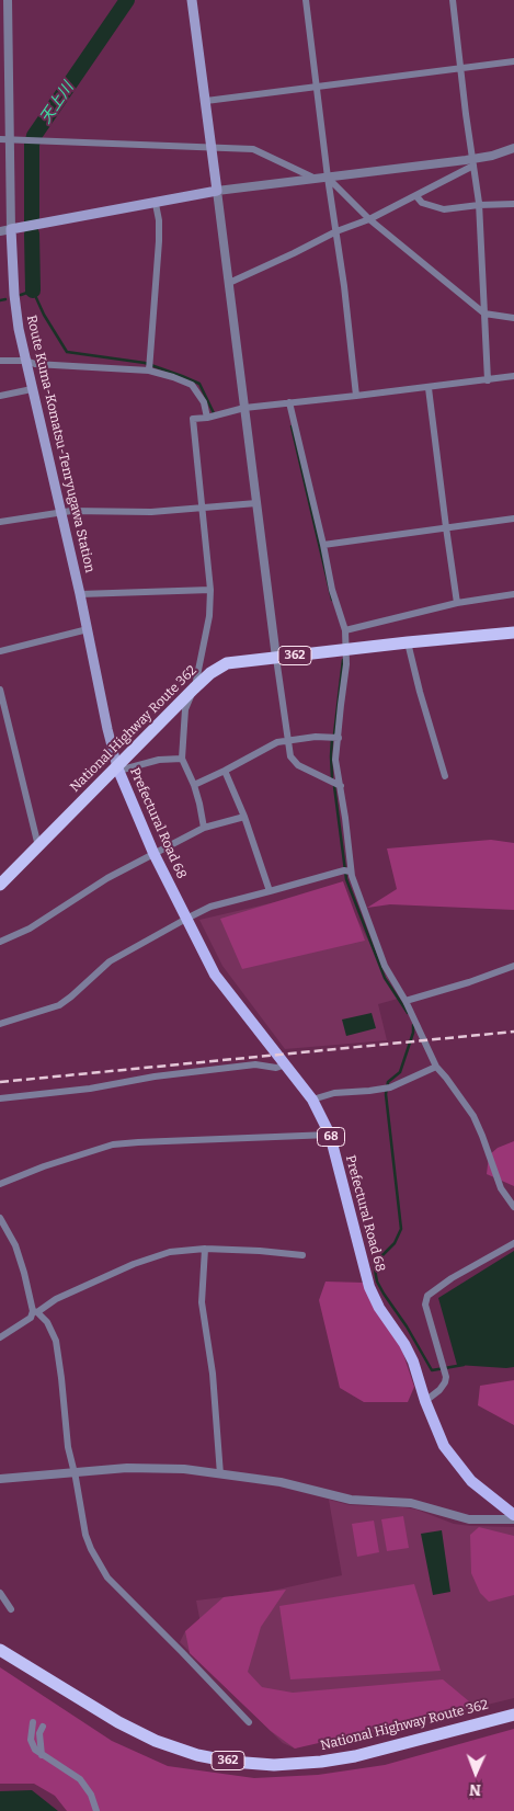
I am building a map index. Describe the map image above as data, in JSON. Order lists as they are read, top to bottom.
{
  "streets": {
    "highway": ["362", "National Highway Route 362"],
    "main road": ["Route Kuma-Komatsu-Tenryugawa Station", "Prefectural Road 68", "68"]
  },
  "crossings": [
    ["Route Kuma-Komatsu-Tenryugawa Station", "National Highway Route 362"],
    ["Route Kuma-Komatsu-Tenryugawa Station", "Prefectural Road 68"],
    ["National Highway Route 362", "Prefectural Road 68"]
  ],
  "water": ["天上川"],
  "north": "bottom"
}
